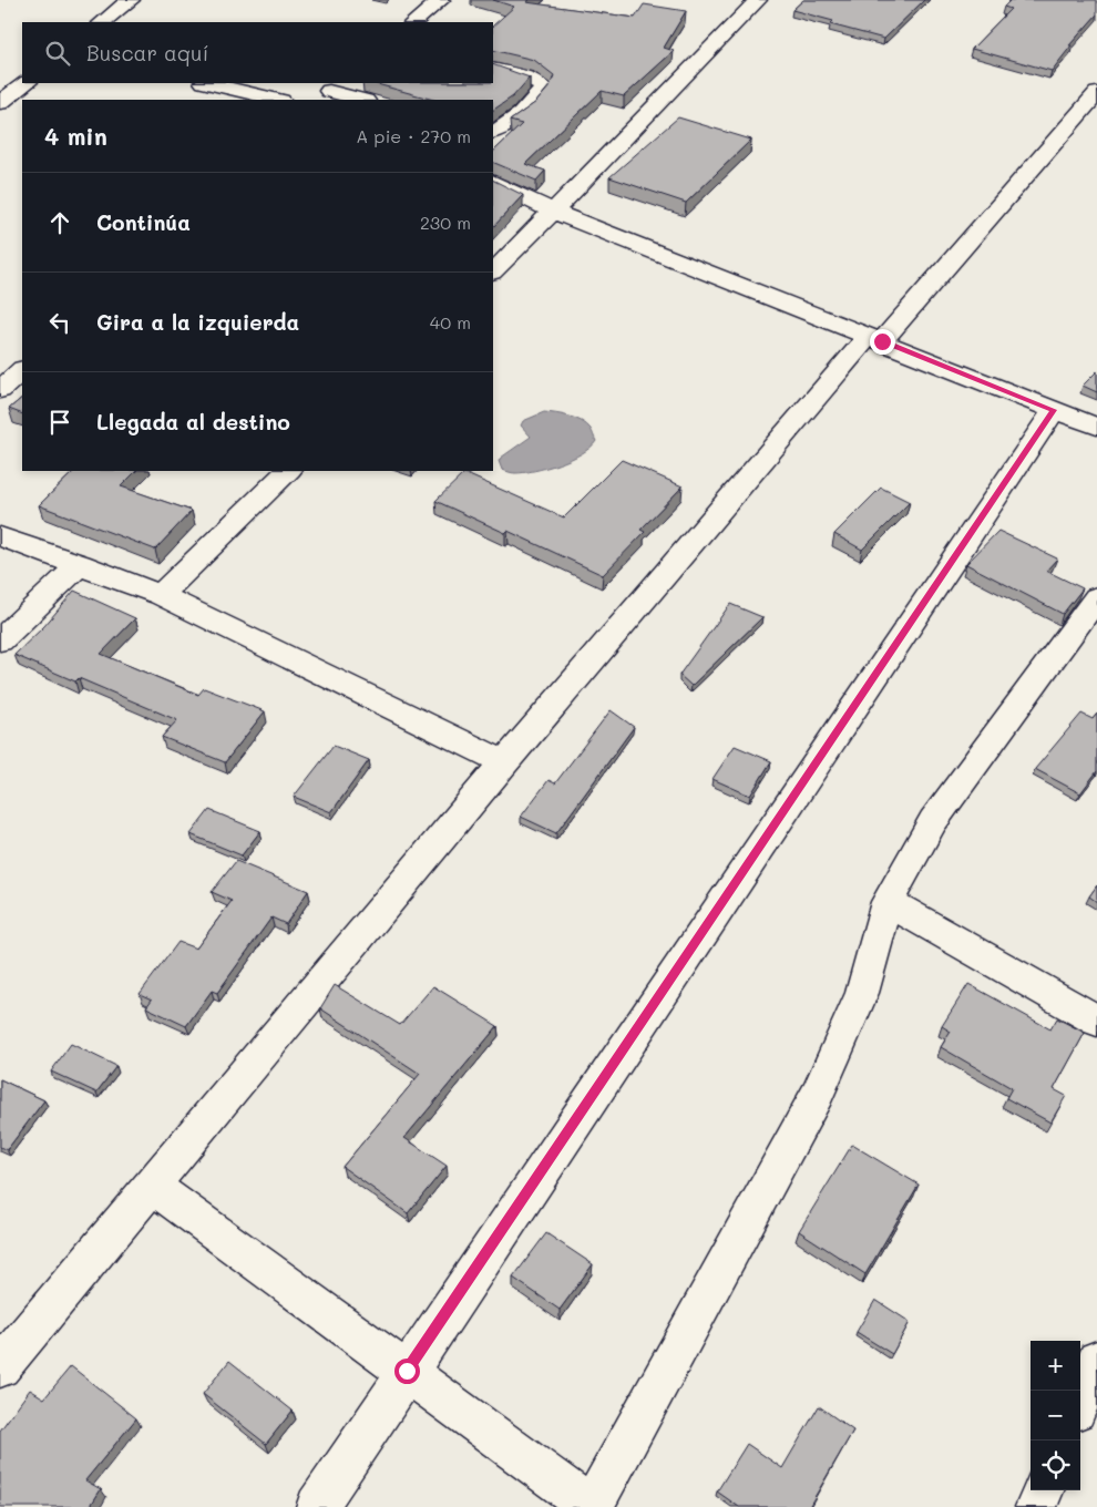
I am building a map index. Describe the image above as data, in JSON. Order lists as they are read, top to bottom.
{
  "page": {
    "search": "Buscar aquí",
    "heading": ["4 min", "A pie · 270 m"],
    "list": [
      ["Continúa", "230 m"],
      ["Gira a la izquierda", "40 m"],
      "Llegada al destino"
    ],
    "map_buttons": ["+", "−"]
  }
}
